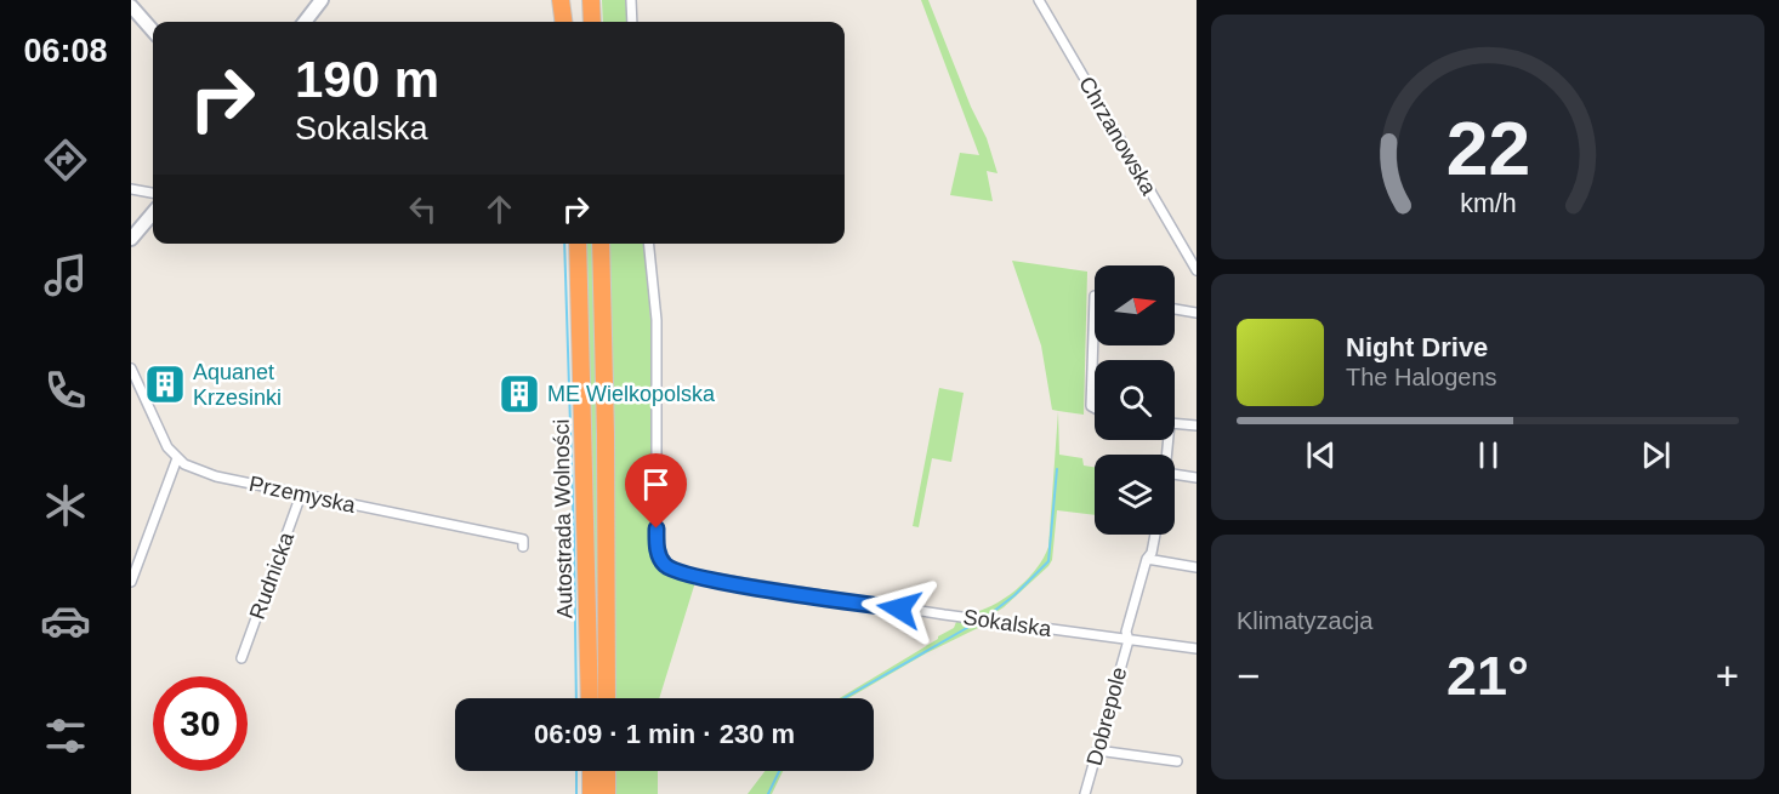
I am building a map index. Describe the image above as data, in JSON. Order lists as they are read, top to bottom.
{
  "streets": {
    "highway": ["Autostrada Wolności"],
    "street": [
      "Chrzanowska",
      "Przemyska",
      "Rudnicka",
      "Sokalska",
      "Dobrepole"
    ]
  },
  "crossings": [
    ["Przemyska", "Rudnicka"],
    ["Sokalska", "Dobrepole"]
  ],
  "places": {
    "building": ["Aquanet Krzesinki", "ME Wielkopolska"]
  },
  "north": "right",
  "page": {
    "tabs": "06:08",
    "turn": ["190 m", "Sokalska"],
    "song": ["Night Drive", "The Halogens"],
    "tile": "Klimatyzacja",
    "heat": ["−", "21°", "+"],
    "limit": "30",
    "trip": "06:09 · 1 min · 230 m",
    "gauge": ["22", "km/h"]
  }
}
